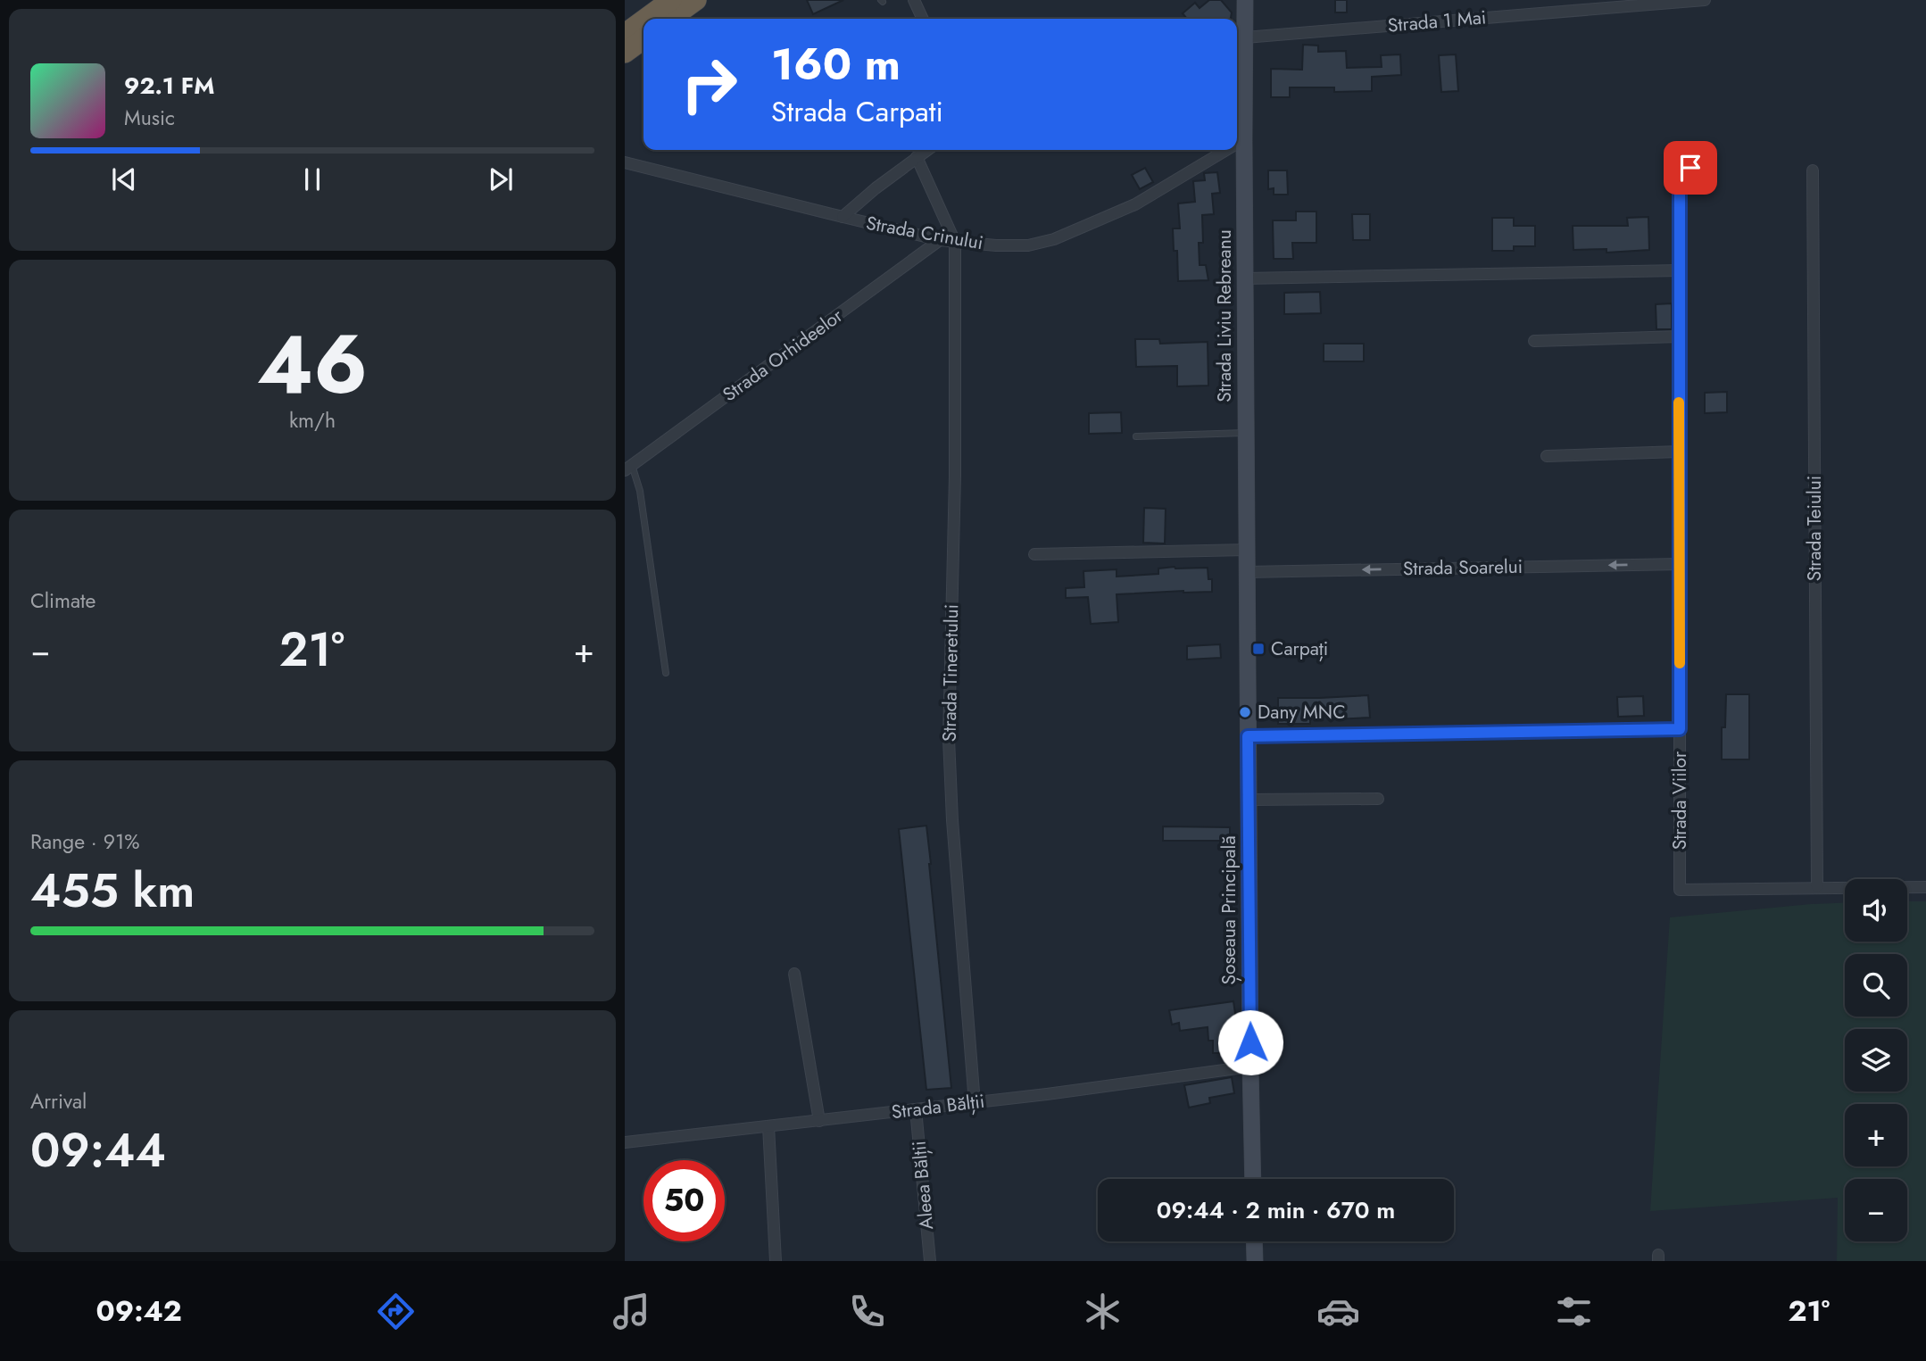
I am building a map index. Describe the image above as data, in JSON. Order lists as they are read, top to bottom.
{
  "streets": {
    "main road": ["Strada Liviu Rebreanu", "Șoseaua Principală"],
    "street": [
      "Strada 1 Mai",
      "Strada Crinului",
      "Strada Orhideelor",
      "Strada Teiului",
      "Strada Soarelui",
      "Strada Tineretului",
      "Strada Viilor",
      "Strada Bălții",
      "Aleea Bălții"
    ]
  },
  "crossings": [
    ["Strada 1 Mai", "Strada Liviu Rebreanu"],
    ["Strada Crinului", "Strada Liviu Rebreanu"],
    ["Strada Crinului", "Strada Orhideelor"],
    ["Strada Crinului", "Strada Tineretului"],
    ["Strada Liviu Rebreanu", "Strada Soarelui"],
    ["Strada Liviu Rebreanu", "Șoseaua Principală"],
    ["Strada Teiului", "Strada Viilor"],
    ["Strada Soarelui", "Strada Viilor"],
    ["Strada Tineretului", "Strada Bălții"],
    ["Șoseaua Principală", "Strada Bălții"],
    ["Strada Bălții", "Aleea Bălții"]
  ],
  "one_way": ["Strada Soarelui"],
  "places": {
    "transit": ["Carpați"],
    "other": ["Dany MNC"]
  },
  "page": {
    "turn": ["160 m", "Strada Carpati"],
    "song": ["92.1 FM", "Music"],
    "tile": [
      ["46", "km/h"],
      "Climate",
      ["Range · 91%", "455 km"],
      ["Arrival", "09:44"]
    ],
    "heat": ["−", "21°", "+"],
    "map_buttons": ["+", "−"],
    "limit": "50",
    "trip": "09:44 · 2 min · 670 m",
    "tabs": ["09:42", "21°"]
  }
}
